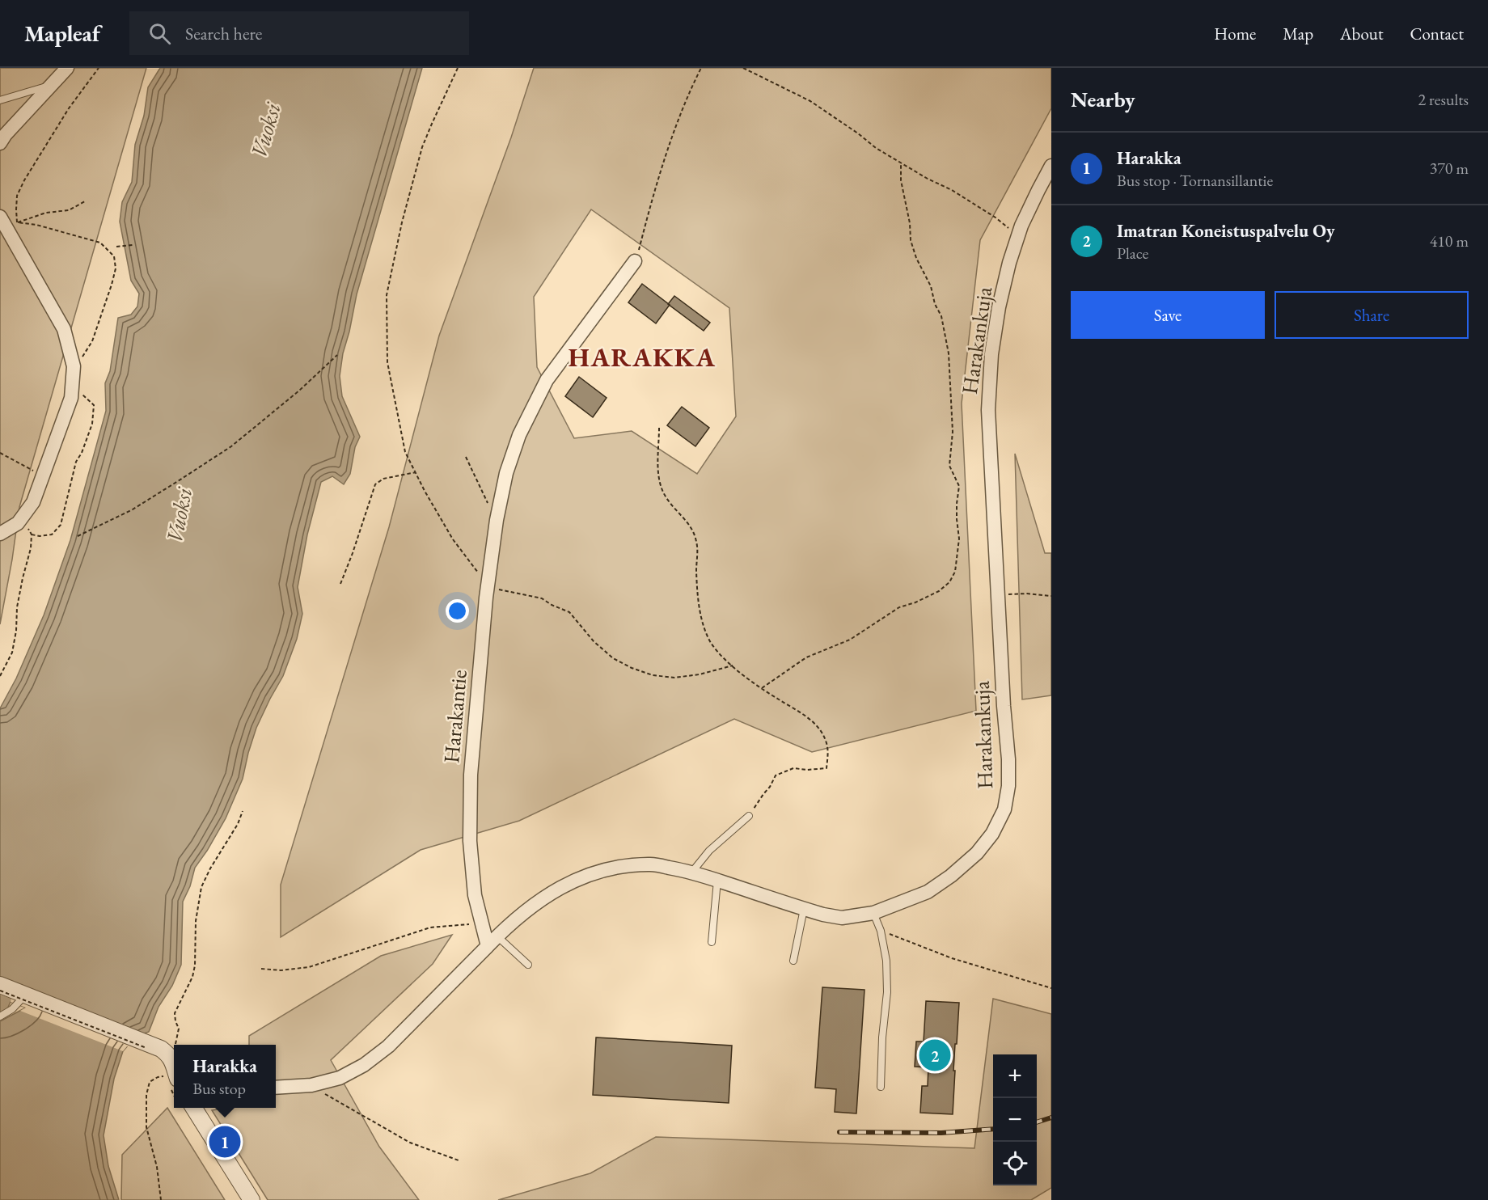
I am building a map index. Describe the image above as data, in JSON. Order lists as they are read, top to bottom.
{
  "streets": {
    "street": ["Harakankuja", "Harakantie"]
  },
  "crossings": [
    ["Harakankuja", "Harakantie"]
  ],
  "districts": ["HARAKKA"],
  "water": ["Vuoksi"],
  "page": {
    "header": "Mapleaf",
    "search": "Search here",
    "nav": [
      "Home",
      "Map",
      "About",
      "Contact"
    ],
    "heading": ["Nearby", "2 results"],
    "list": [
      {
        "mark": "1",
        "name": "Harakka",
        "note": "Bus stop · Tornansillantie",
        "value": "370 m"
      },
      {
        "mark": "2",
        "name": "Imatran Koneistuspalvelu Oy",
        "note": "Place",
        "value": "410 m"
      }
    ],
    "buttons": ["Save", "Share"],
    "pins": ["2", "1"],
    "popup": ["Harakka", "Bus stop"],
    "map_buttons": ["+", "−"]
  }
}
